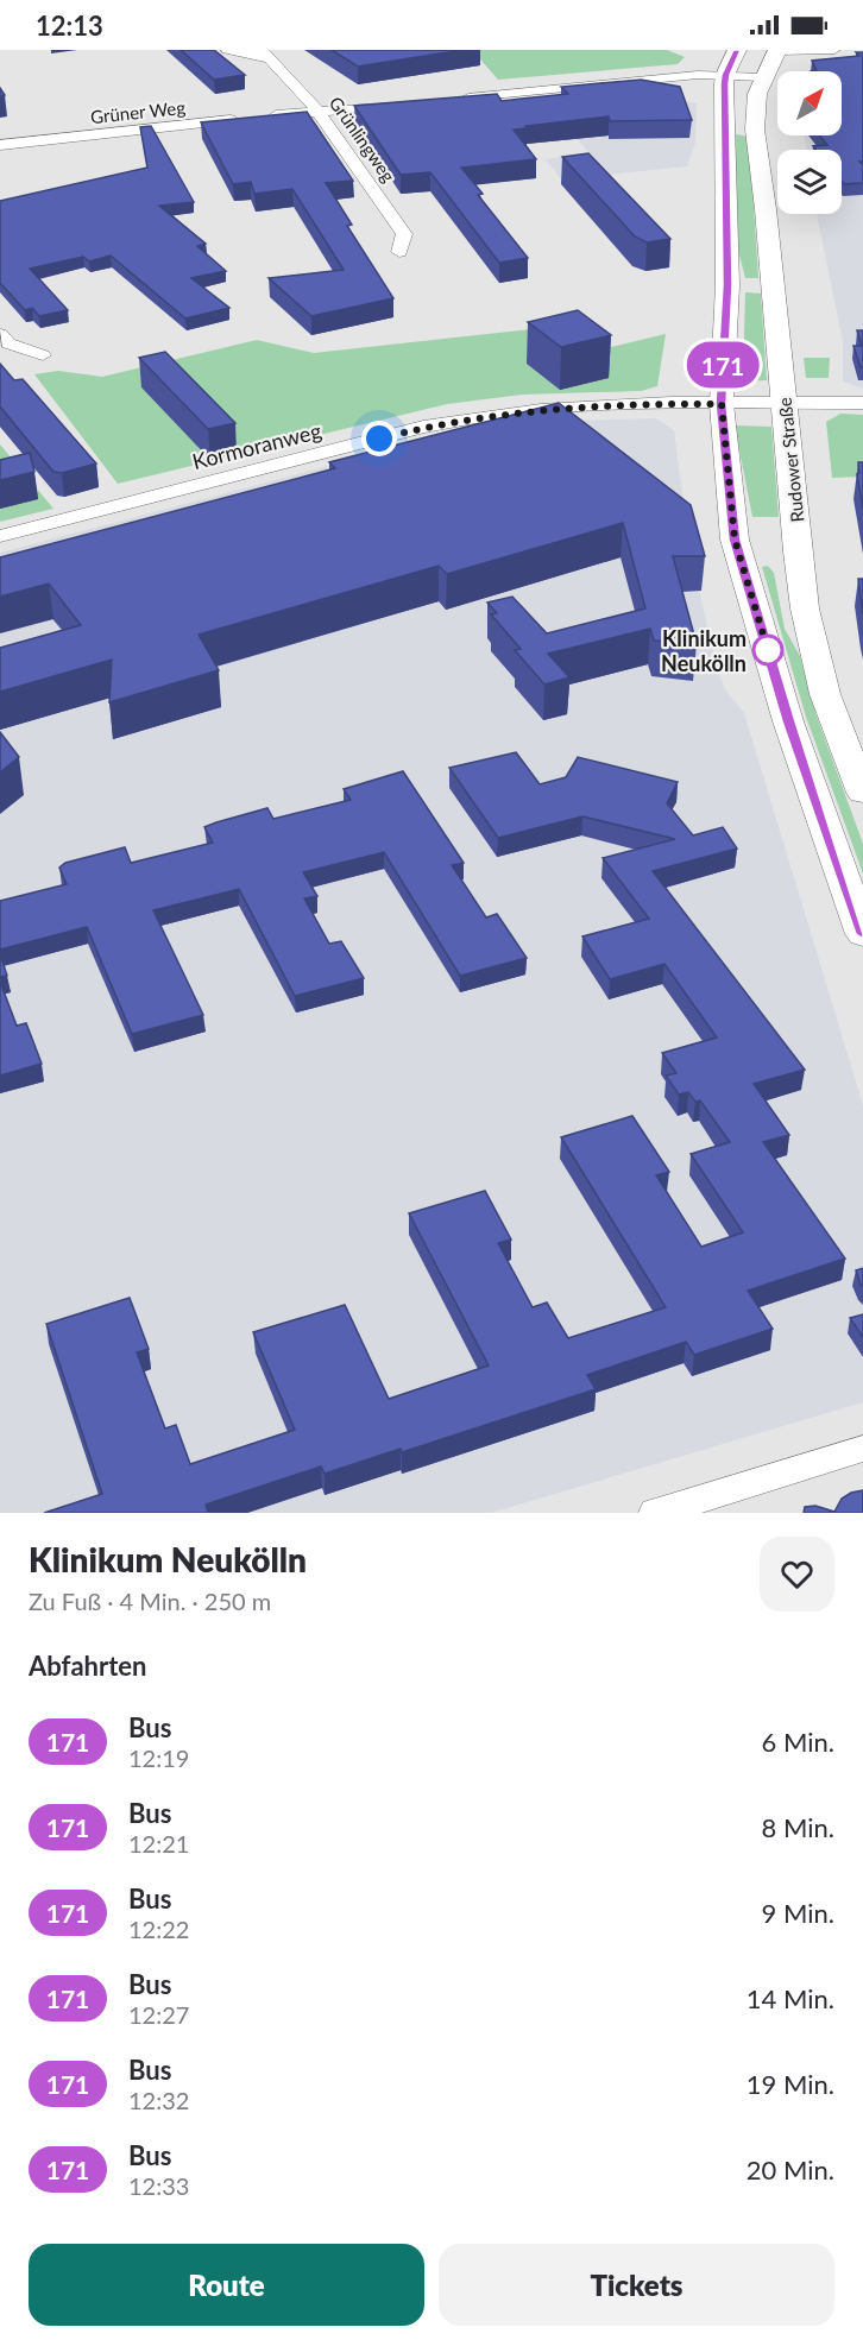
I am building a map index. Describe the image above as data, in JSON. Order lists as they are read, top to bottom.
{
  "streets": {
    "main road": ["Rudower Straße"],
    "street": ["Grüner Weg", "Grünlingweg", "Kormoranweg"]
  },
  "crossings": [
    ["Grüner Weg", "Grünlingweg"],
    ["Kormoranweg", "Rudower Straße"]
  ],
  "places": ["Klinikum Neukölln"],
  "lines": ["bus line 171"],
  "north": "top right",
  "page": {
    "status": "12:13",
    "on_map": "171",
    "heading": [
      ["Klinikum Neukölln", "Zu Fuß · 4 Min. · 250 m"],
      "Abfahrten"
    ],
    "list": [
      {
        "mark": "171",
        "name": "Bus",
        "note": "12:19",
        "value": "6 Min."
      },
      {
        "mark": "171",
        "name": "Bus",
        "note": "12:21",
        "value": "8 Min."
      },
      {
        "mark": "171",
        "name": "Bus",
        "note": "12:22",
        "value": "9 Min."
      },
      {
        "mark": "171",
        "name": "Bus",
        "note": "12:27",
        "value": "14 Min."
      },
      {
        "mark": "171",
        "name": "Bus",
        "note": "12:32",
        "value": "19 Min."
      },
      {
        "mark": "171",
        "name": "Bus",
        "note": "12:33",
        "value": "20 Min."
      }
    ],
    "buttons": ["Route", "Tickets"]
  }
}
